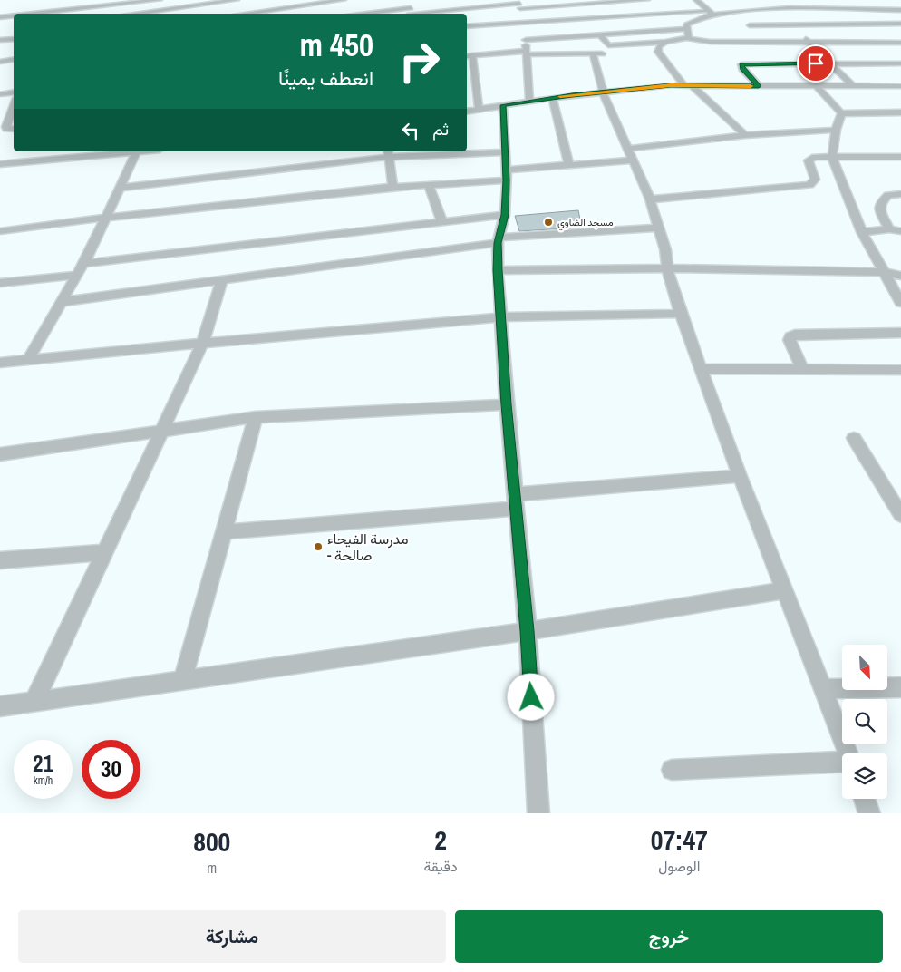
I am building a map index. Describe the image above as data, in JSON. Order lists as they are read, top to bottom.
{
  "places": ["مسجد الضاوي", "مدرسة الفيحاء - صالحة"],
  "north": "bottom right",
  "page": {
    "turn": ["450 m", "انعطف يمينًا"],
    "then": "ثم",
    "speed": "21 km/h",
    "limit": "30",
    "eta": [
      "07:47",
      "الوصول",
      "2",
      "دقيقة",
      "800",
      "m"
    ],
    "buttons": ["خروج", "مشاركة"]
  }
}
